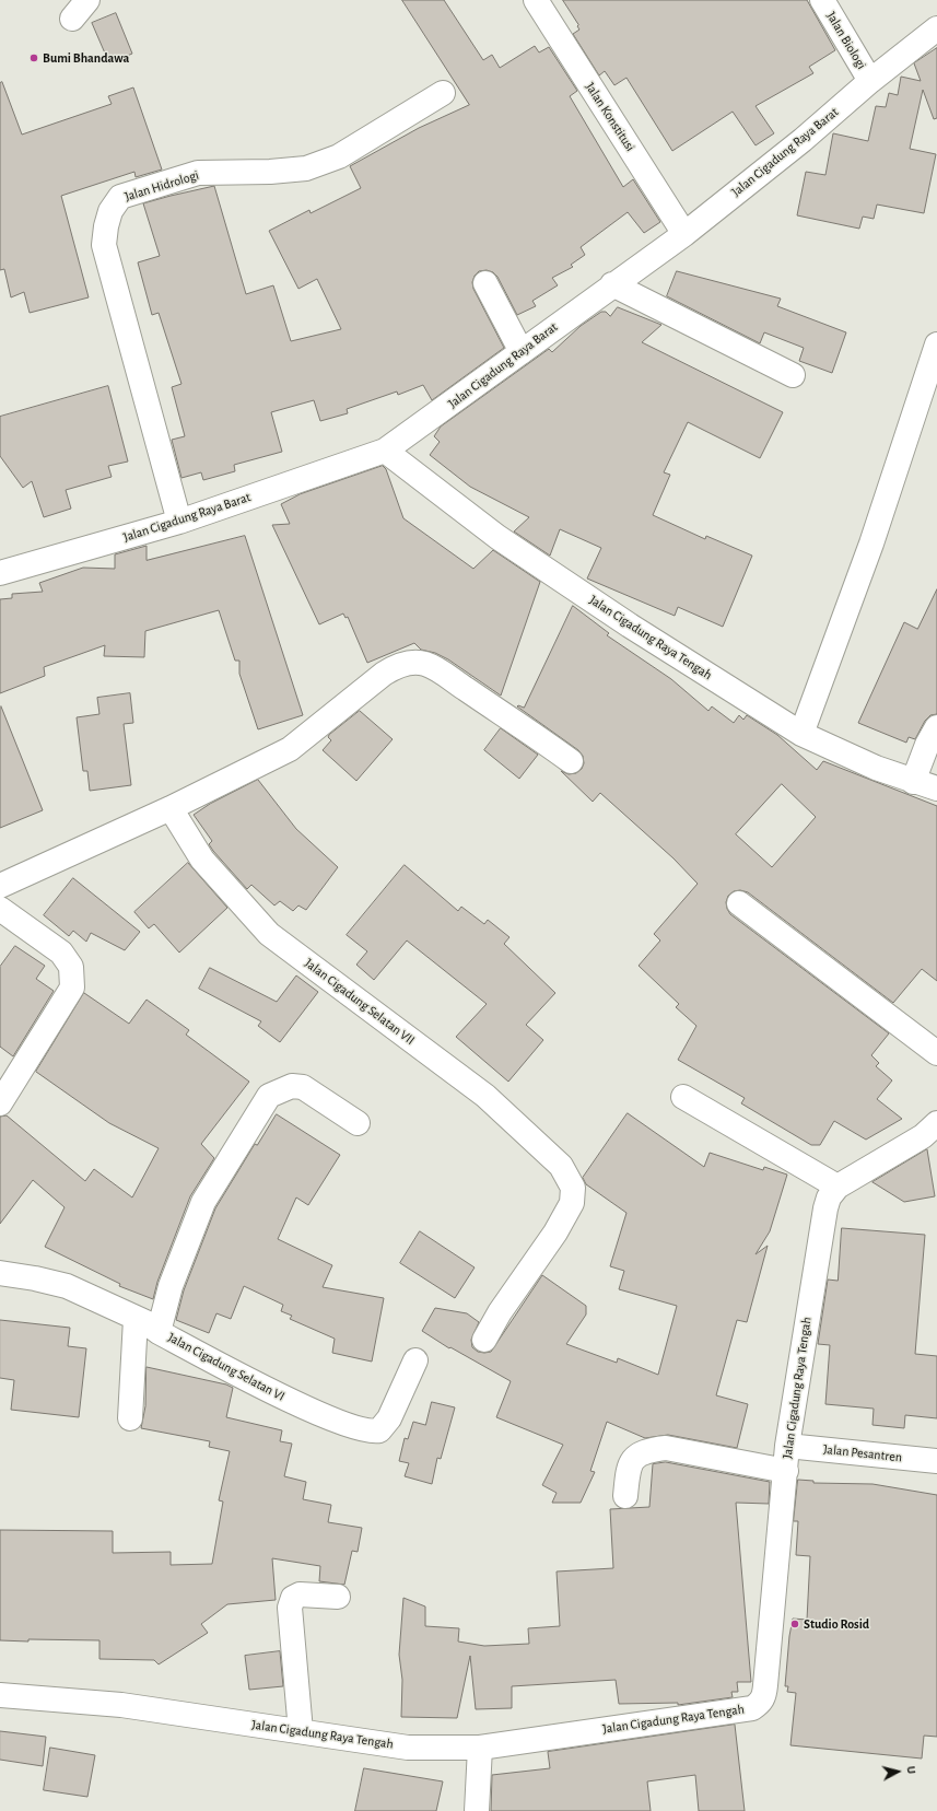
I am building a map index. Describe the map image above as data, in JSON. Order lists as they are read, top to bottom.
{
  "streets": {
    "street": [
      "Jalan Biologi",
      "Jalan Konstitusi",
      "Jalan Cigadung Raya Barat",
      "Jalan Hidrologi",
      "Jalan Cigadung Raya Tengah",
      "Jalan Cigadung Selatan VII",
      "Jalan Cigadung Selatan VI",
      "Jalan Pesantren"
    ]
  },
  "crossings": [
    ["Jalan Biologi", "Jalan Cigadung Raya Barat"],
    ["Jalan Konstitusi", "Jalan Cigadung Raya Barat"],
    ["Jalan Cigadung Raya Barat", "Jalan Hidrologi"],
    ["Jalan Cigadung Raya Barat", "Jalan Cigadung Raya Tengah"],
    ["Jalan Cigadung Raya Tengah", "Jalan Pesantren"]
  ],
  "places": ["Bumi Bhandawa", "Studio Rosid"],
  "north": "right"
}
